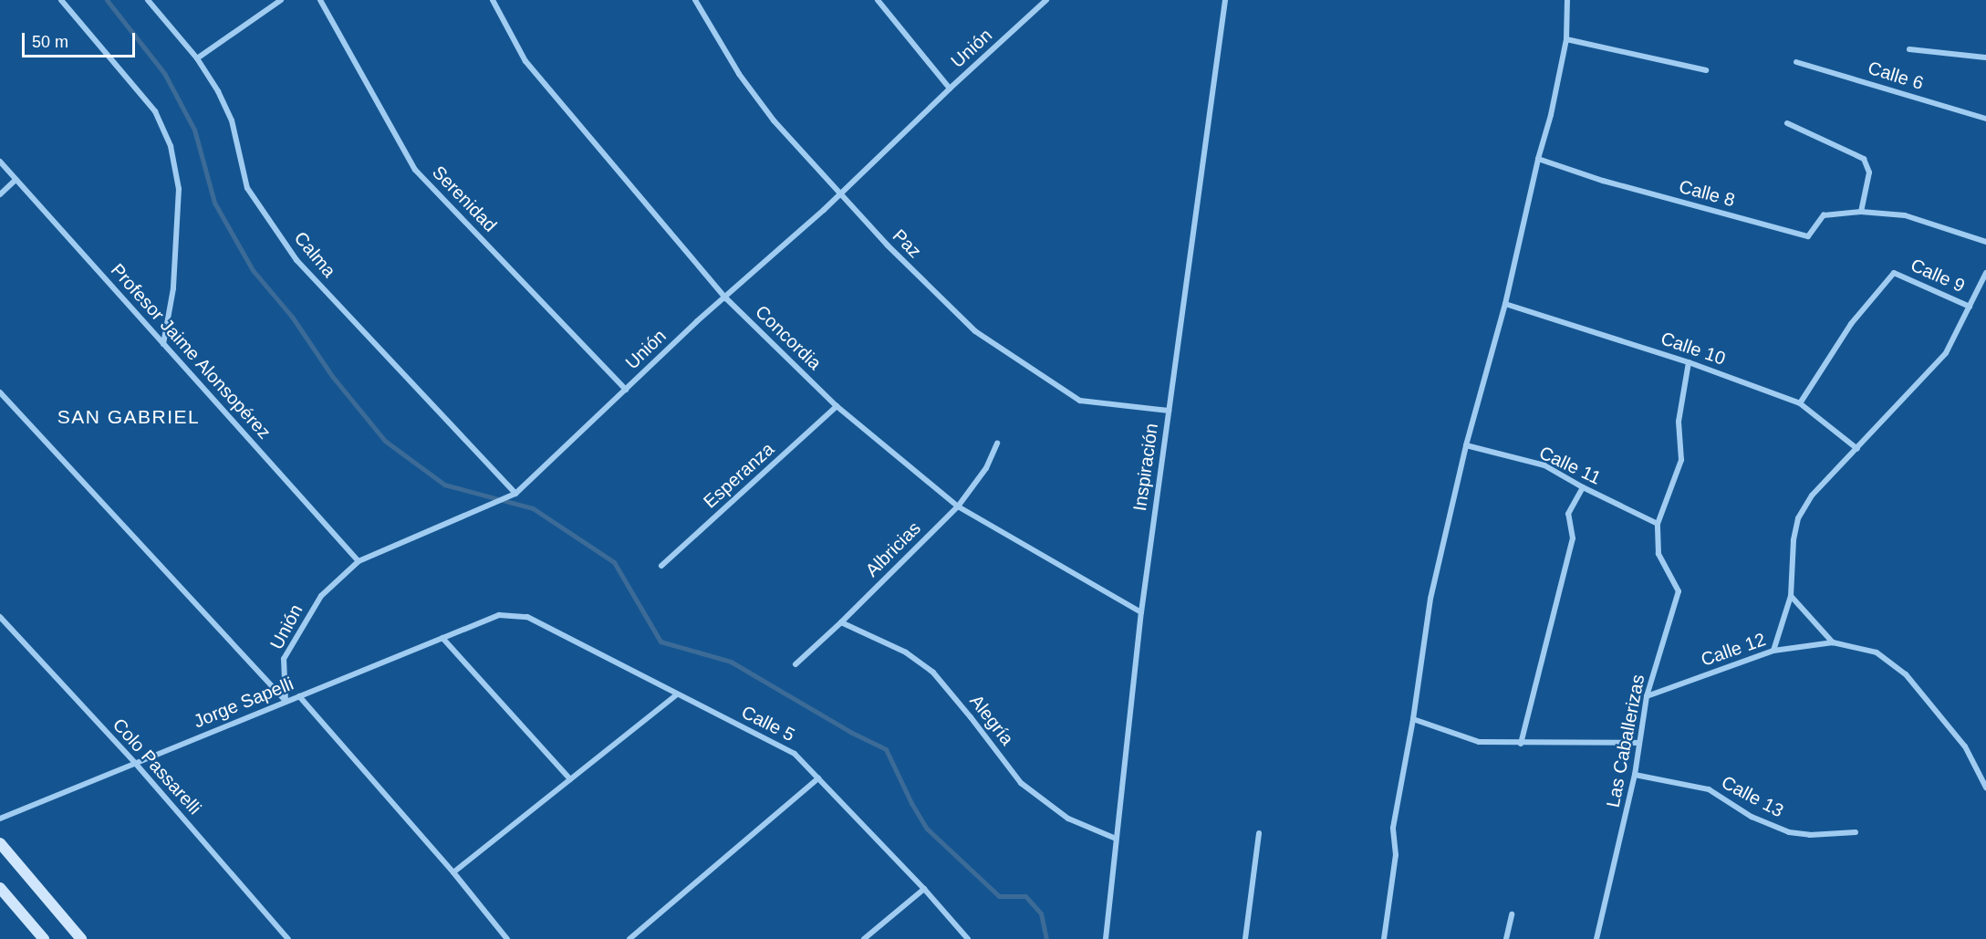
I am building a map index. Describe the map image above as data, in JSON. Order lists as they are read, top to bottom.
{
  "streets": {
    "street": [
      "Unión",
      "Calle 6",
      "Calle 8",
      "Serenidad",
      "Paz",
      "Calma",
      "Calle 9",
      "Concordia",
      "Calle 10",
      "Profesor Jaime Alonsopérez",
      "Calle 11",
      "Inspiración",
      "Esperanza",
      "Albricias",
      "Calle 12",
      "Jorge Sapelli",
      "Alegría",
      "Calle 5",
      "Las Caballerizas",
      "Colo Passarelli",
      "Calle 13"
    ]
  },
  "crossings": [
    ["Unión", "Serenidad"],
    ["Unión", "Paz"],
    ["Unión", "Calma"],
    ["Unión", "Concordia"],
    ["Unión", "Profesor Jaime Alonsopérez"],
    ["Unión", "Jorge Sapelli"],
    ["Paz", "Inspiración"],
    ["Calle 9", "Calle 10"],
    ["Concordia", "Inspiración"],
    ["Concordia", "Esperanza"],
    ["Concordia", "Albricias"],
    ["Calle 10", "Las Caballerizas"],
    ["Calle 11", "Las Caballerizas"],
    ["Inspiración", "Alegría"],
    ["Albricias", "Alegría"],
    ["Calle 12", "Las Caballerizas"],
    ["Jorge Sapelli", "Calle 5"],
    ["Jorge Sapelli", "Colo Passarelli"],
    ["Las Caballerizas", "Calle 13"]
  ],
  "districts": ["SAN GABRIEL"],
  "scale_bar": "50 m"
}
